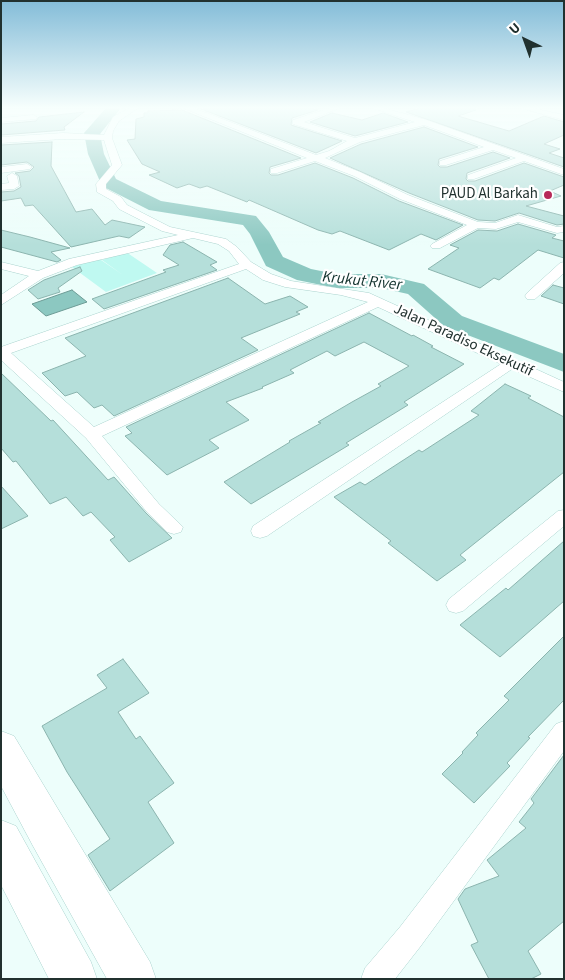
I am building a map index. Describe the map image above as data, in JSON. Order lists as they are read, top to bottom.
{
  "streets": {
    "street": ["Jalan Paradiso Eksekutif"]
  },
  "water": ["Krukut River"],
  "places": ["PAUD Al Barkah"],
  "north": "top left"
}
